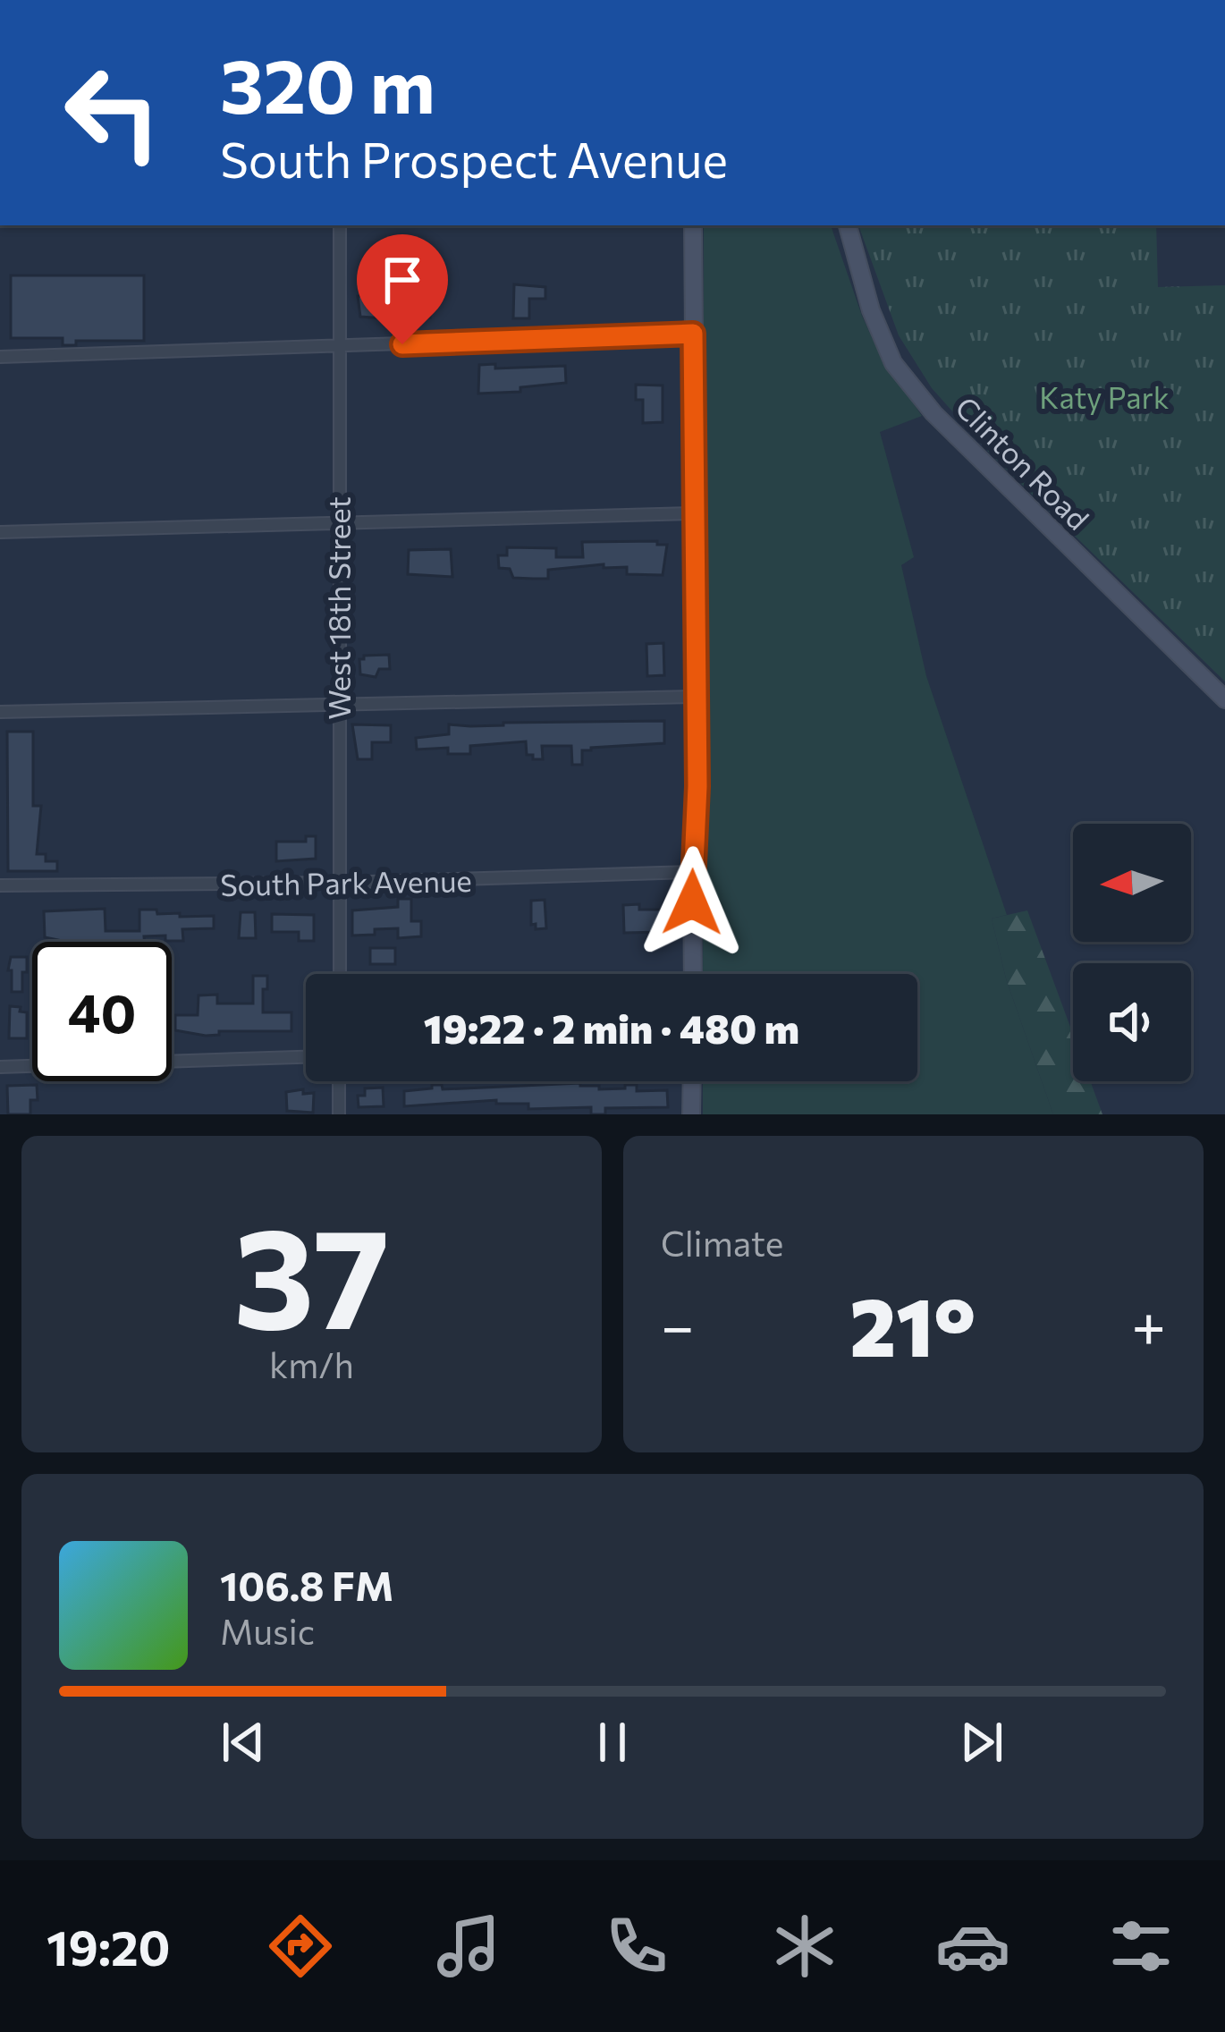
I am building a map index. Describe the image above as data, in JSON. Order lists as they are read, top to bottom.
{
  "streets": {
    "street": ["Clinton Road", "West 18th Street", "South Park Avenue"]
  },
  "crossings": [
    ["West 18th Street", "South Park Avenue"]
  ],
  "parks": ["Katy Park"],
  "north": "left",
  "page": {
    "turn": ["320 m", "South Prospect Avenue"],
    "limit": "40",
    "trip": "19:22 · 2 min · 480 m",
    "tile": [
      ["37", "km/h"],
      "Climate"
    ],
    "heat": ["−", "21°", "+"],
    "song": ["106.8 FM", "Music"],
    "tabs": "19:20"
  }
}
